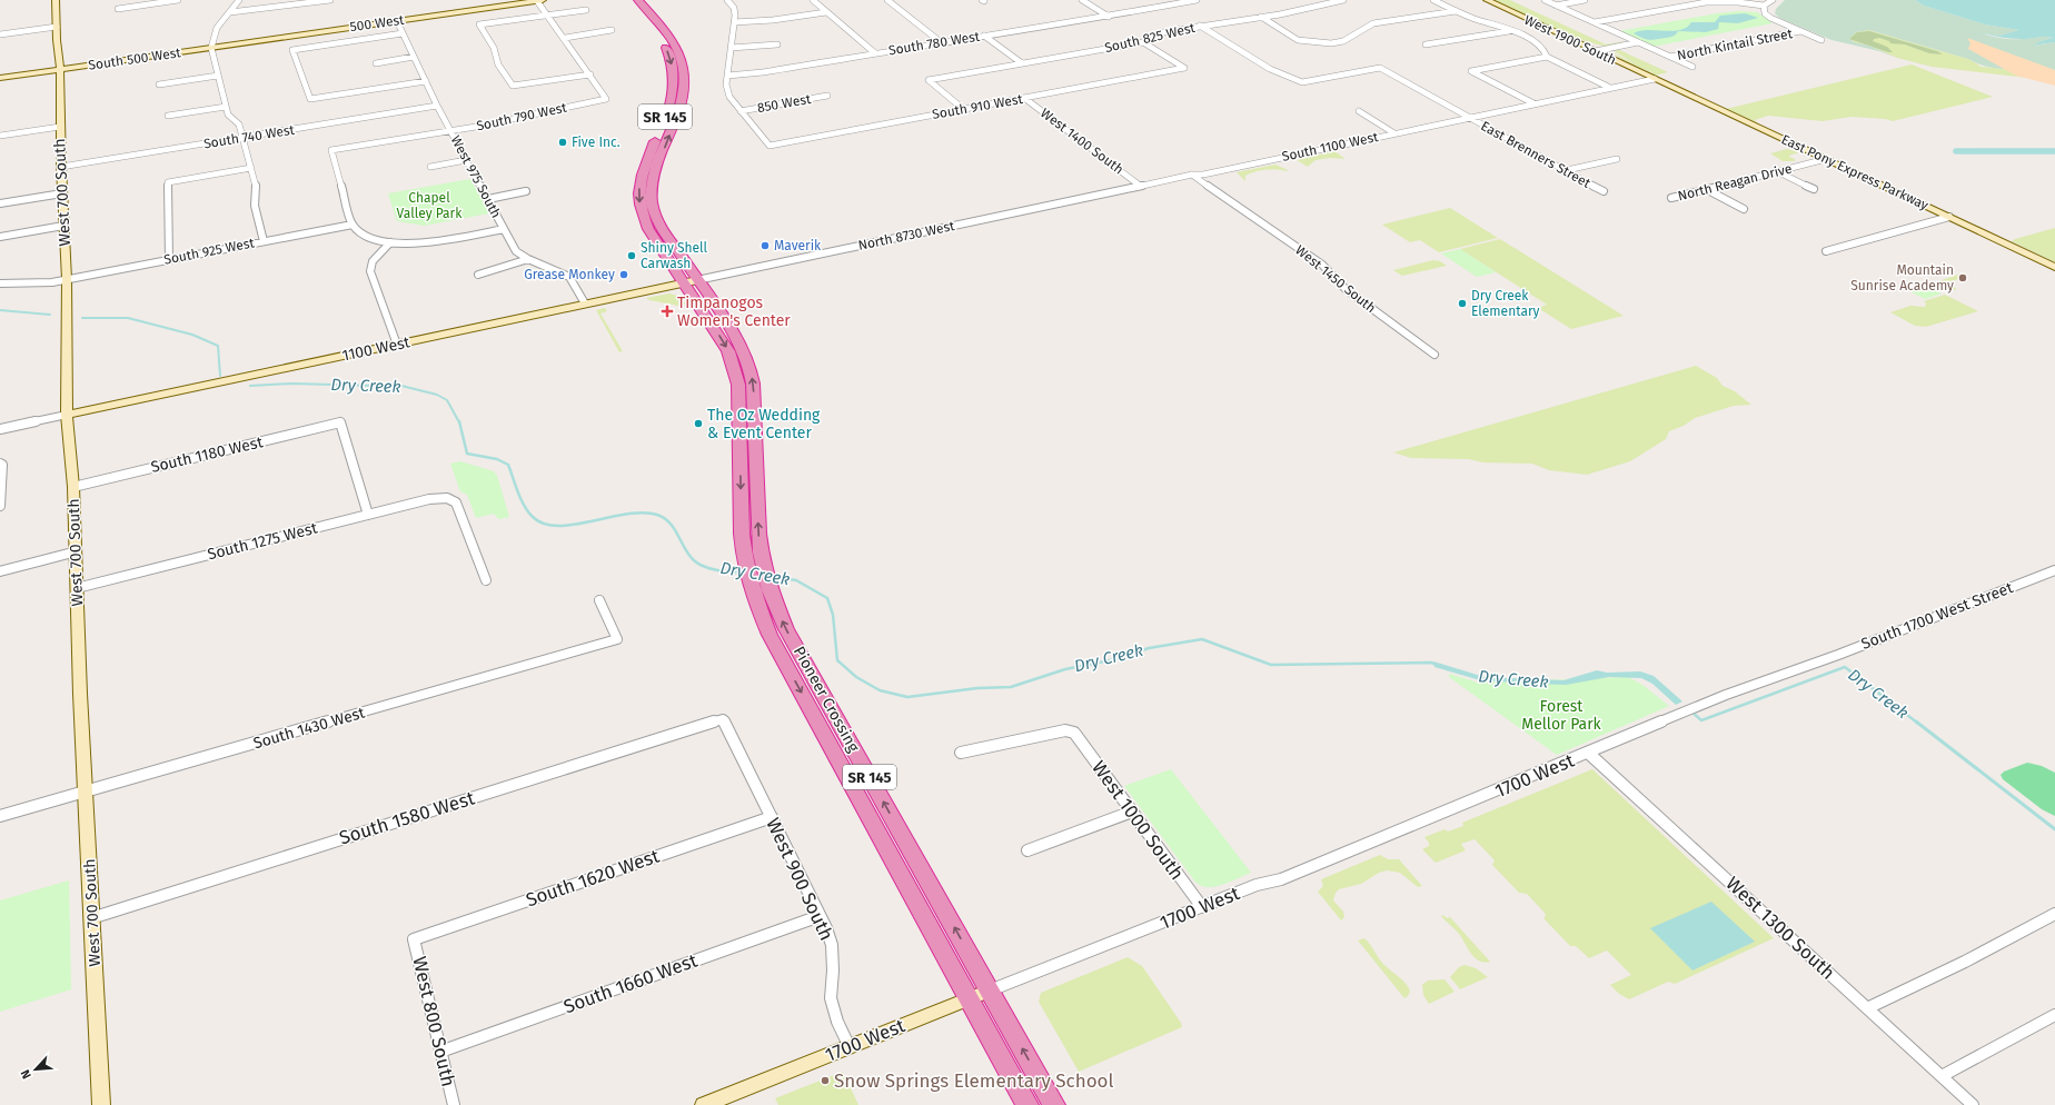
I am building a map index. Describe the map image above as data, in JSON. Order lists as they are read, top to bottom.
{
  "streets": {
    "highway": ["SR 145", "Pioneer Crossing"],
    "street": [
      "500 West",
      "South 825 West",
      "West 1900 South",
      "South 780 West",
      "North Kintail Street",
      "South 500 West",
      "850 West",
      "South 910 West",
      "South 790 West",
      "South 740 West",
      "West 1400 South",
      "South 1100 West",
      "East Brenners Street",
      "East Pony Express Parkway",
      "West 975 South",
      "North Reagan Drive",
      "West 700 South",
      "North 8730 West",
      "South 925 West",
      "West 1450 South",
      "1100 West",
      "South 1180 West",
      "South 1275 West",
      "South 1700 West Street",
      "South 1430 West",
      "1700 West",
      "South 1580 West",
      "West 1000 South",
      "South 1620 West",
      "West 900 South",
      "West 1300 South",
      "South 1660 West",
      "West 800 South"
    ]
  },
  "crossings": [
    ["500 West", "South 500 West"],
    ["500 West", "West 975 South"],
    ["South 825 West", "South 910 West"],
    ["South 825 West", "East Brenners Street"],
    ["West 1900 South", "South 1100 West"],
    ["West 1900 South", "East Pony Express Parkway"],
    ["South 500 West", "West 700 South"],
    ["850 West", "South 910 West"],
    ["South 910 West", "West 1400 South"],
    ["South 790 West", "West 975 South"],
    ["South 790 West", "South 925 West"],
    ["SR 145", "Pioneer Crossing"],
    ["SR 145", "1700 West"],
    ["South 740 West", "West 975 South"],
    ["South 740 West", "West 700 South"],
    ["West 1400 South", "South 1100 West"],
    ["South 1100 West", "East Brenners Street"],
    ["South 1100 West", "East Pony Express Parkway"],
    ["South 1100 West", "North 8730 West"],
    ["South 1100 West", "West 1450 South"],
    ["East Pony Express Parkway", "North Reagan Drive"],
    ["West 975 South", "1100 West"],
    ["West 700 South", "South 925 West"],
    ["West 700 South", "1100 West"],
    ["West 700 South", "South 1180 West"],
    ["West 700 South", "South 1275 West"],
    ["West 700 South", "South 1430 West"],
    ["West 700 South", "South 1580 West"],
    ["North 8730 West", "1100 West"],
    ["1100 West", "Pioneer Crossing"],
    ["South 1180 West", "South 1275 West"],
    ["South 1700 West Street", "1700 West"],
    ["Pioneer Crossing", "1700 West"],
    ["1700 West", "West 1000 South"],
    ["1700 West", "West 900 South"],
    ["1700 West", "West 1300 South"],
    ["South 1580 West", "West 900 South"],
    ["South 1620 West", "West 900 South"],
    ["South 1620 West", "West 800 South"],
    ["West 900 South", "South 1660 West"],
    ["South 1660 West", "West 800 South"]
  ],
  "water": ["Dry Creek"],
  "parks": ["Chapel Valley Park", "Forest Mellor Park"],
  "places": {
    "other": [
      "Five Inc.",
      "Maverik",
      "Shiny Shell Carwash",
      "Grease Monkey",
      "Mountain Sunrise Academy",
      "Dry Creek Elementary",
      "The Oz Wedding & Event Center",
      "Snow Springs Elementary School"
    ],
    "health": ["Timpanogos Women's Center"]
  },
  "north": "bottom left"
}
